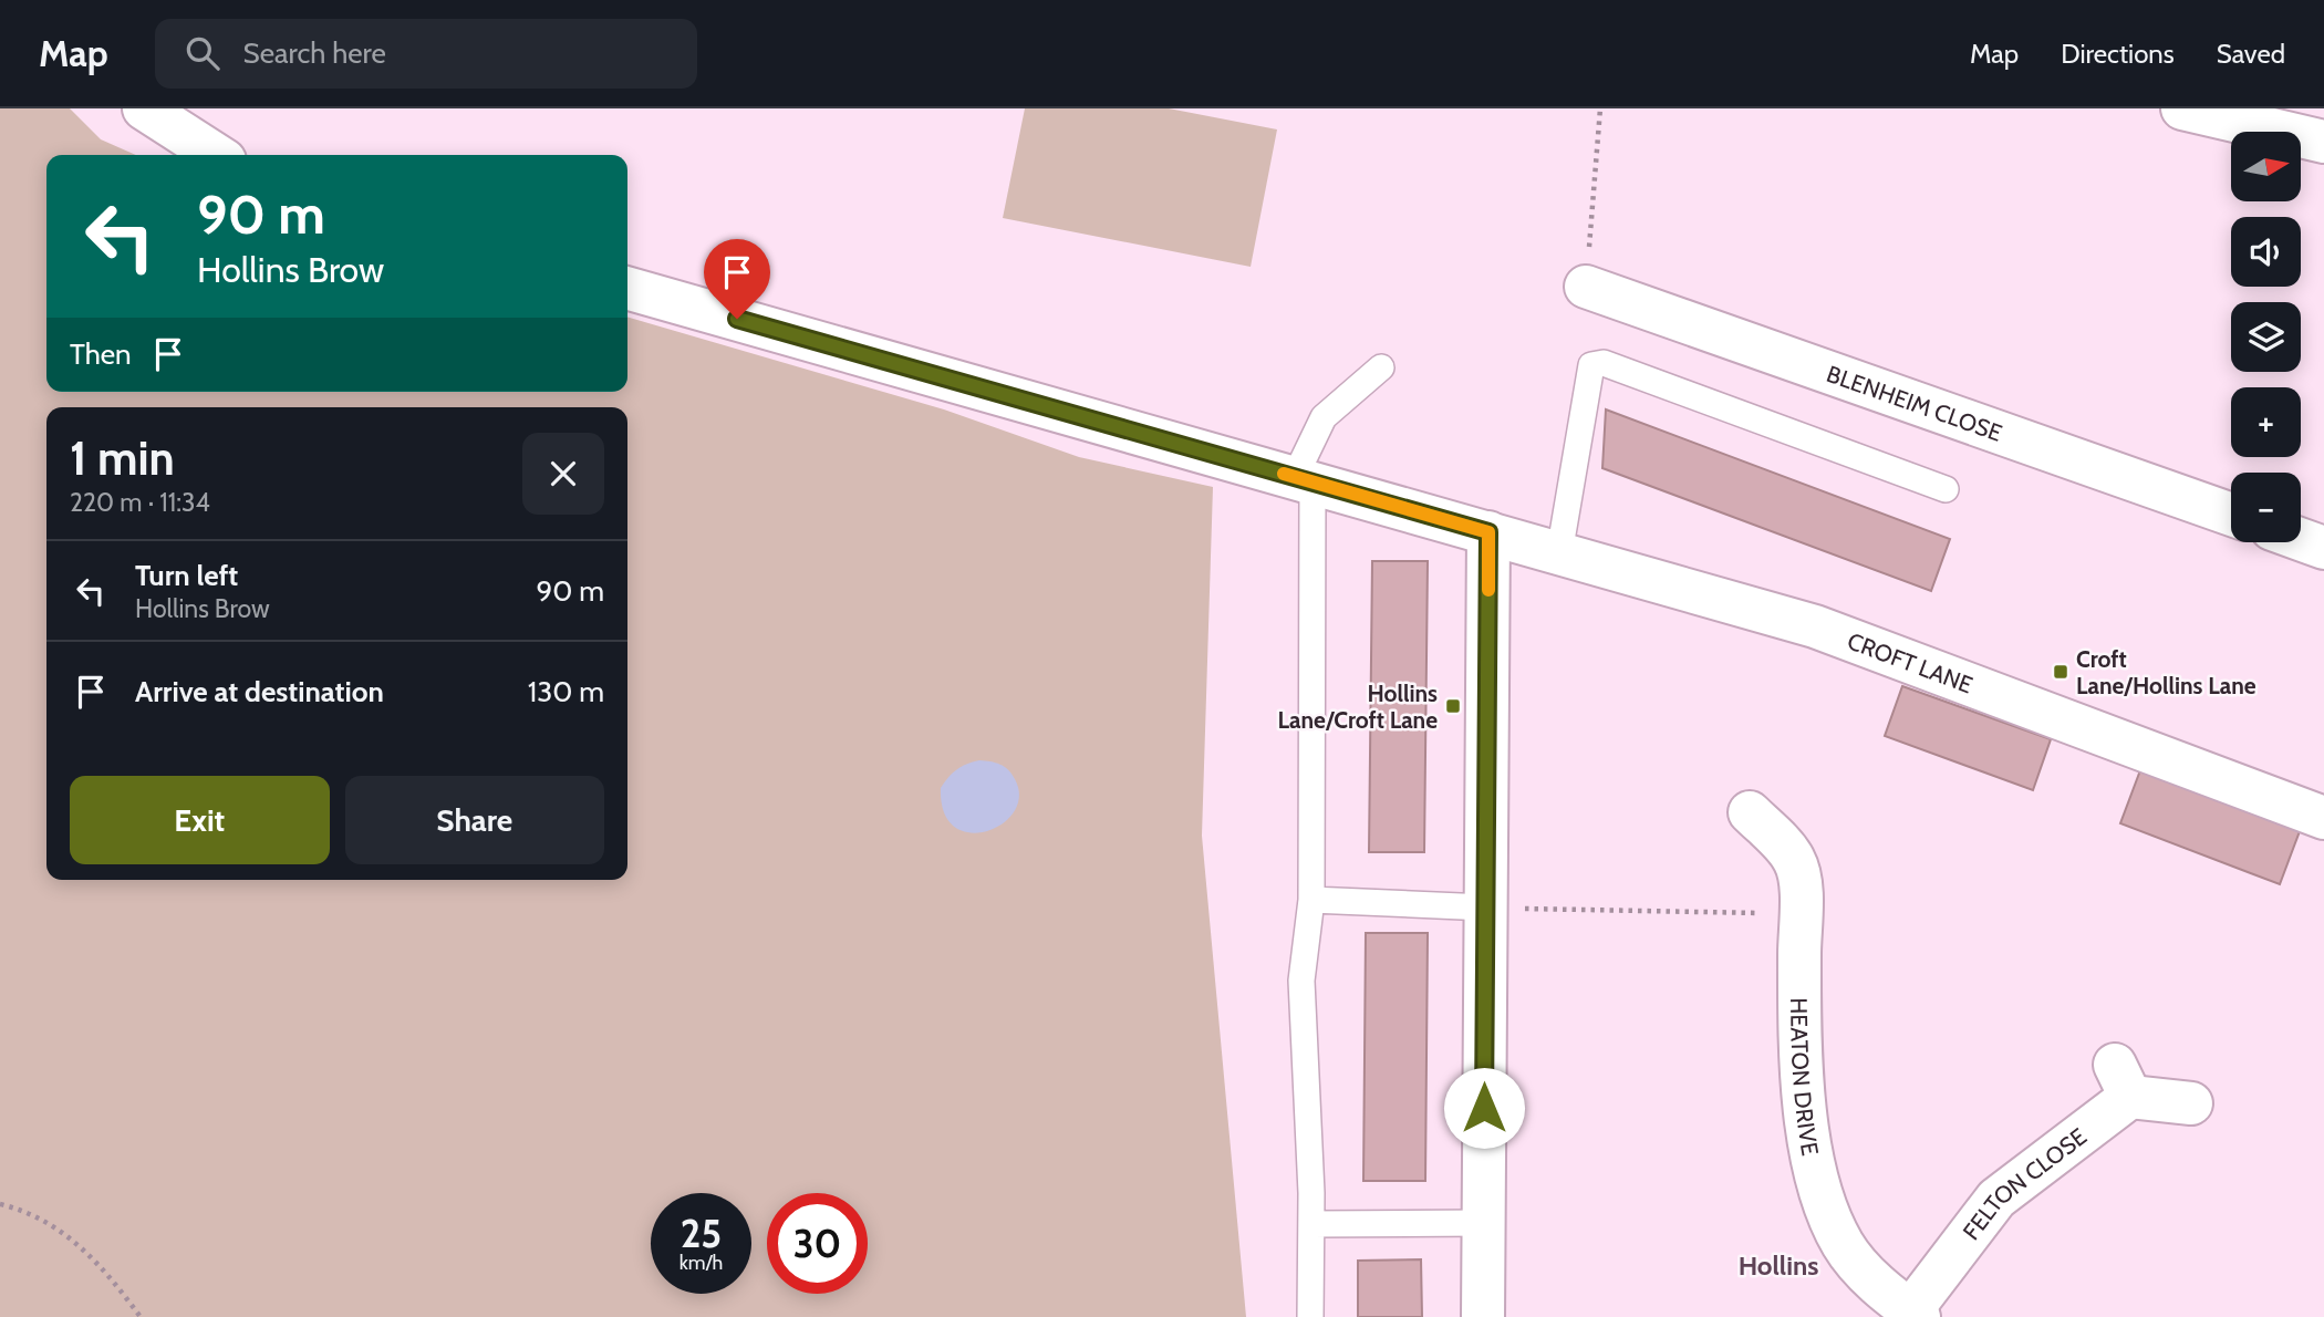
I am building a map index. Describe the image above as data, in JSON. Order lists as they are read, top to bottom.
{
  "streets": {
    "street": [
      "BLENHEIM CLOSE",
      "CROFT LANE",
      "HEATON DRIVE",
      "FELTON CLOSE"
    ]
  },
  "crossings": [
    ["HEATON DRIVE", "FELTON CLOSE"]
  ],
  "districts": ["Hollins"],
  "places": {
    "transit": ["Croft Lane/Hollins Lane", "Hollins Lane/Croft Lane"]
  },
  "north": "right",
  "page": {
    "header": "Map",
    "search": "Search here",
    "nav": ["Map", "Directions", "Saved"],
    "map_buttons": ["+", "−"],
    "turn": ["90 m", "Hollins Brow"],
    "then": "Then",
    "heading": ["1 min", "220 m · 11:34"],
    "list": [
      {
        "name": "Turn left",
        "note": "Hollins Brow",
        "value": "90 m"
      },
      {
        "name": "Arrive at destination",
        "value": "130 m"
      }
    ],
    "buttons": ["Exit", "Share"],
    "speed": "25 km/h",
    "limit": "30"
  }
}
